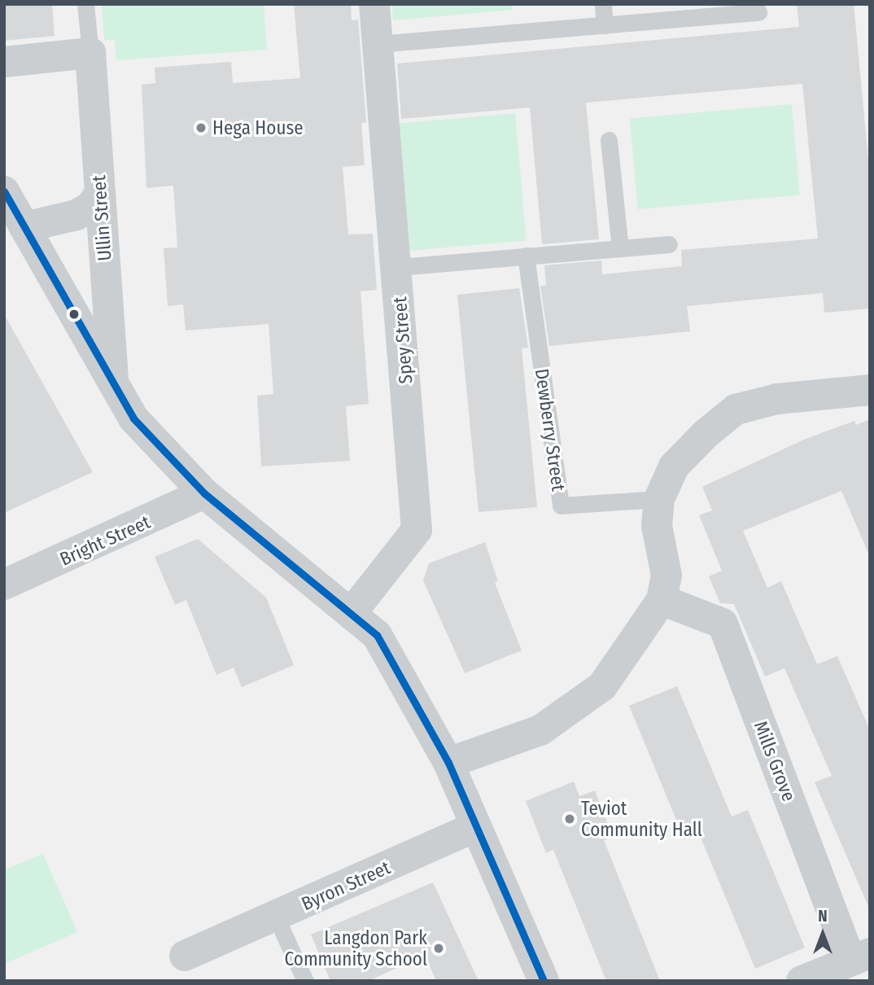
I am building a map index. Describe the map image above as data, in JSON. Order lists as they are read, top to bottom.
{
  "streets": {
    "street": [
      "Ullin Street",
      "Spey Street",
      "Bright Street",
      "Mills Grove",
      "Byron Street"
    ],
    "lane": ["Dewberry Street"]
  },
  "places": ["Hega House", "Teviot Community Hall", "Langdon Park Community School"],
  "north": "top"
}
